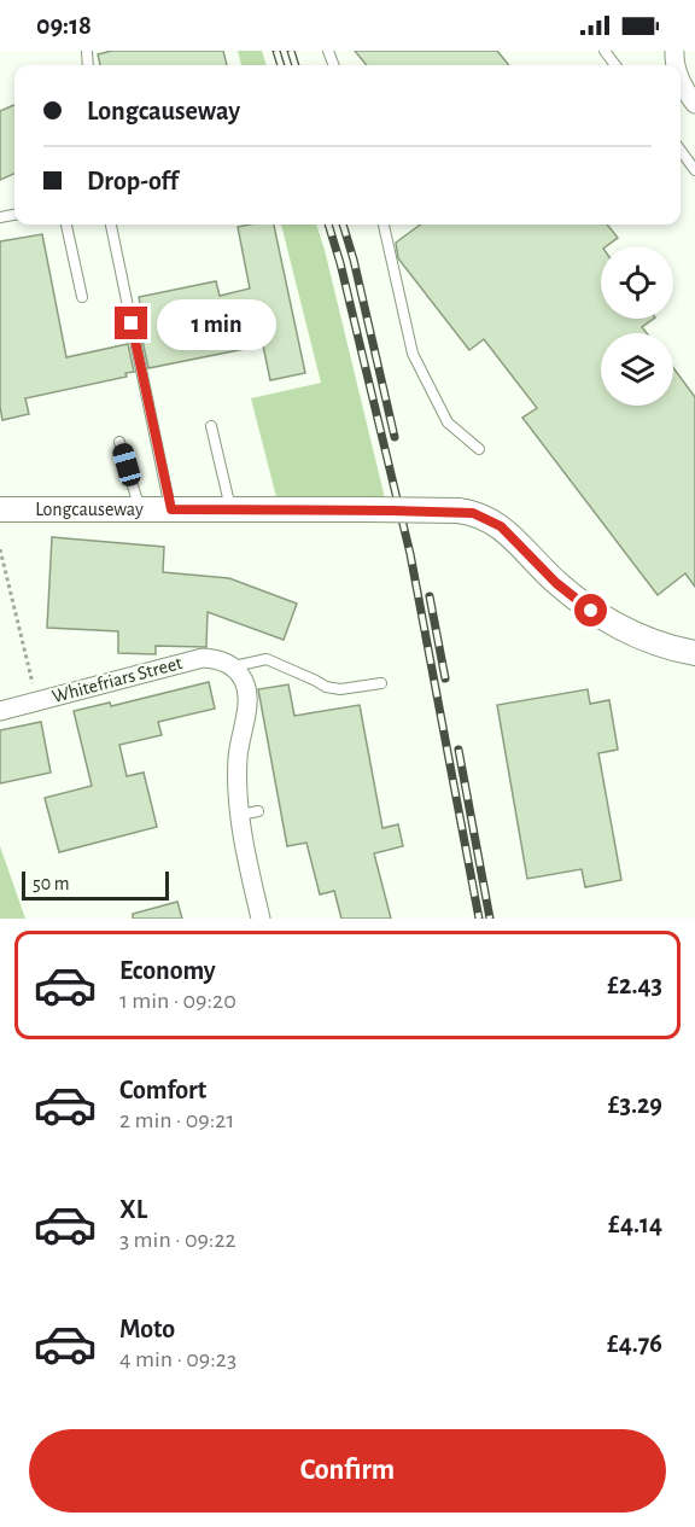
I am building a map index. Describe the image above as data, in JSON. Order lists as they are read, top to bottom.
{
  "streets": {
    "street": ["Longcauseway", "Whitefriars Street"]
  },
  "scale_bar": "50 m",
  "page": {
    "status": "09:18",
    "banner": ["Longcauseway", "Drop-off"],
    "bubble": "1 min",
    "scale": "50 m",
    "list": [
      {
        "name": "Economy",
        "note": "1 min · 09:20",
        "value": "£2.43"
      },
      {
        "name": "Comfort",
        "note": "2 min · 09:21",
        "value": "£3.29"
      },
      {
        "name": "XL",
        "note": "3 min · 09:22",
        "value": "£4.14"
      },
      {
        "name": "Moto",
        "note": "4 min · 09:23",
        "value": "£4.76"
      }
    ],
    "buttons": "Confirm"
  }
}
